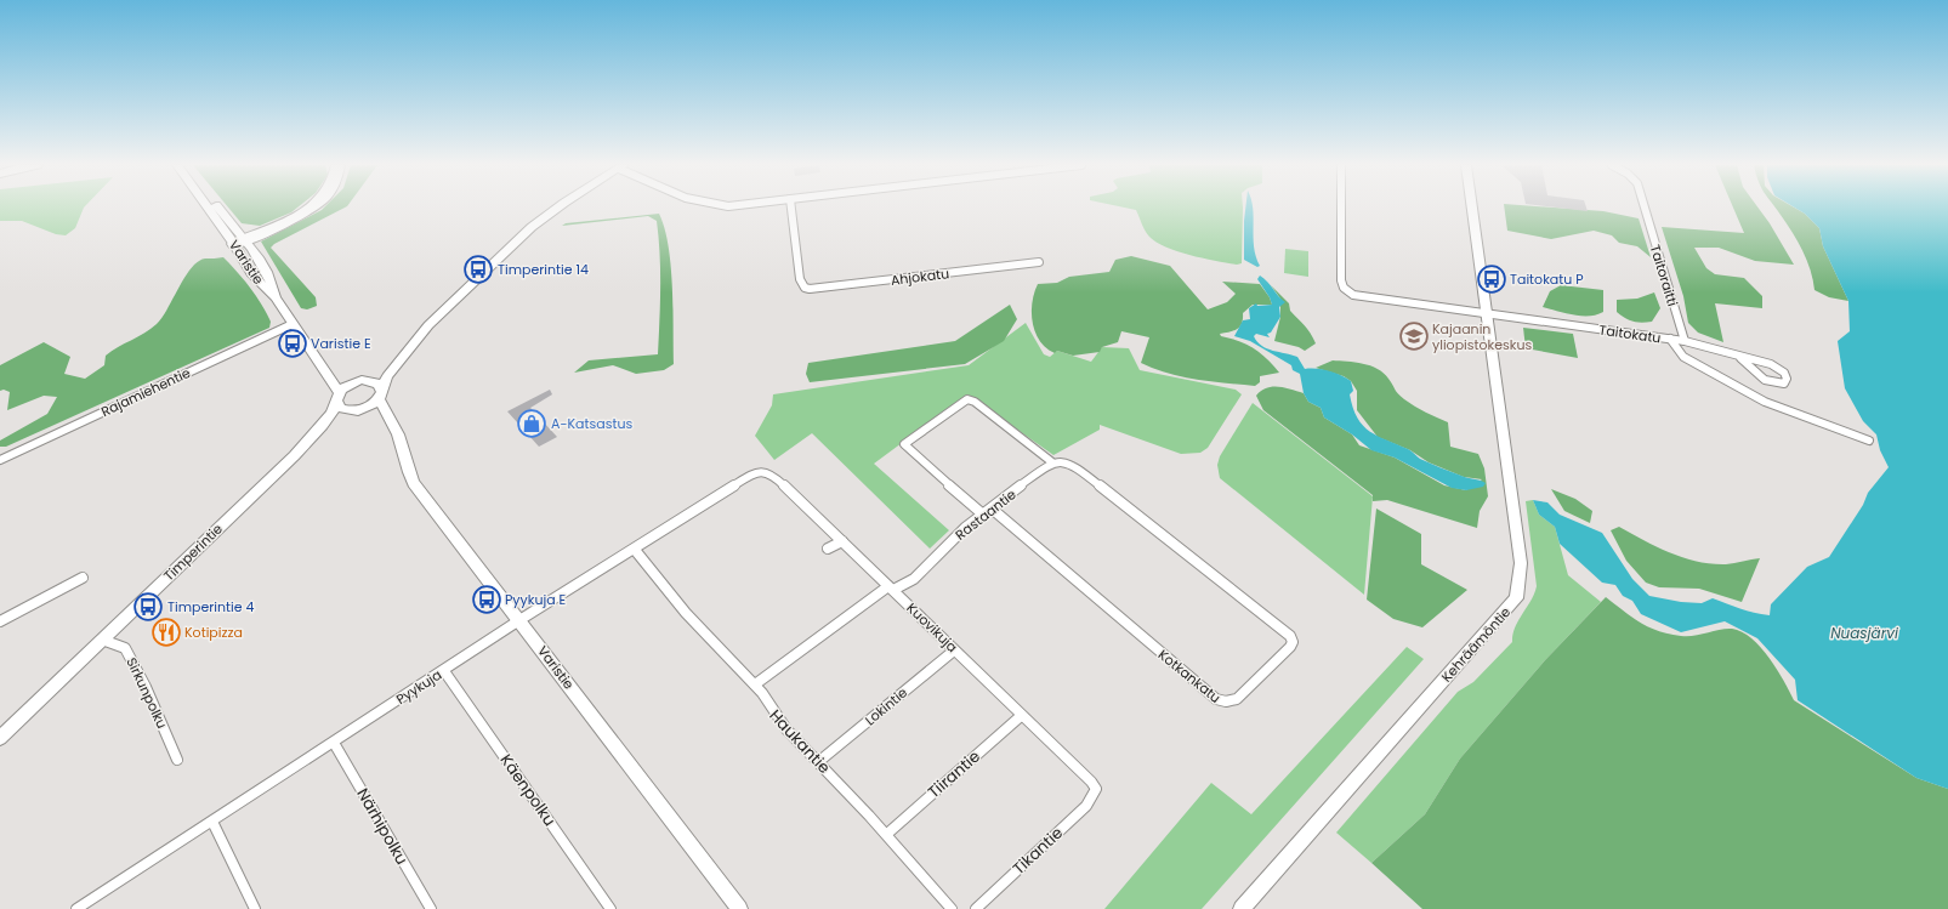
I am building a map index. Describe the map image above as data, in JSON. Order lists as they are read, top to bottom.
{
  "streets": {
    "street": [
      "Varistie",
      "Taitoraitti",
      "Ahjokatu",
      "Taitokatu",
      "Rajamiehentie",
      "Rastaantie",
      "Timperintie",
      "Kuovikuja",
      "Kehräämöntie",
      "Kotkankatu",
      "Pyykuja",
      "Sirkunpolku",
      "Lokintie",
      "Haukantie",
      "Tiirantie",
      "Käenpolku",
      "Närhipolku",
      "Tikantie"
    ]
  },
  "crossings": [
    ["Varistie", "Rajamiehentie"],
    ["Varistie", "Timperintie"],
    ["Varistie", "Pyykuja"],
    ["Taitoraitti", "Taitokatu"],
    ["Taitokatu", "Kehräämöntie"],
    ["Rastaantie", "Kuovikuja"],
    ["Rastaantie", "Kotkankatu"],
    ["Rastaantie", "Haukantie"],
    ["Timperintie", "Sirkunpolku"],
    ["Kuovikuja", "Pyykuja"],
    ["Kuovikuja", "Lokintie"],
    ["Kuovikuja", "Tiirantie"],
    ["Kuovikuja", "Tikantie"],
    ["Pyykuja", "Haukantie"],
    ["Pyykuja", "Käenpolku"],
    ["Pyykuja", "Närhipolku"],
    ["Lokintie", "Haukantie"],
    ["Haukantie", "Tiirantie"]
  ],
  "water": ["Nuasjärvi"],
  "places": {
    "bus stop": [
      "Timperintie 14",
      "Taitokatu P",
      "Varistie E",
      "Pyykuja E",
      "Timperintie 4"
    ],
    "school or university": ["Kajaanin yliopistokeskus"],
    "shop": ["A-Katsastus"],
    "restaurant": ["Kotipizza"]
  }
}
